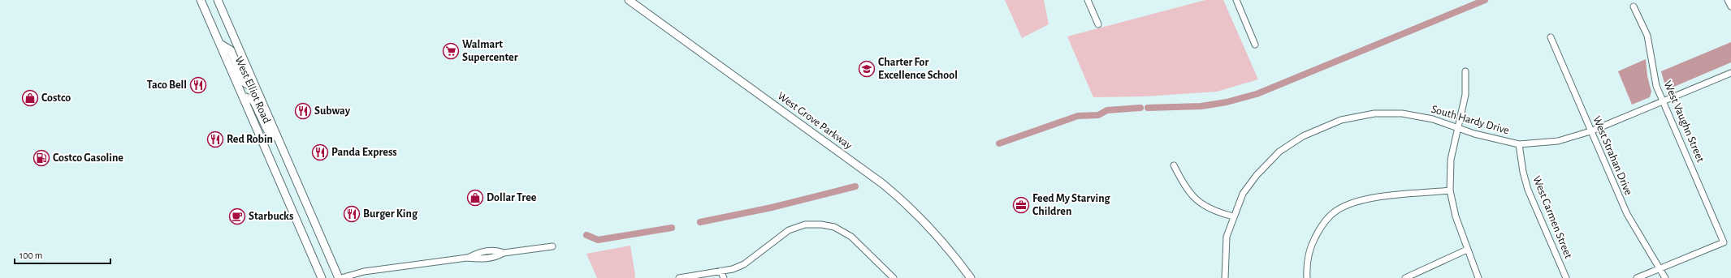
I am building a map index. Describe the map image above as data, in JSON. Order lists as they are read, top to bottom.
{
  "streets": {
    "main road": ["West Elliot Road", "West Grove Parkway"],
    "street": [
      "South Hardy Drive",
      "West Vaughn Street",
      "West Strahan Drive",
      "West Carmen Street"
    ]
  },
  "crossings": [
    ["South Hardy Drive", "West Vaughn Street"],
    ["South Hardy Drive", "West Strahan Drive"],
    ["South Hardy Drive", "West Carmen Street"],
    ["West Vaughn Street", "West Strahan Drive"]
  ],
  "places": {
    "supermarket": ["Walmart Supercenter"],
    "school or university": ["Charter For Excellence School"],
    "restaurant": [
      "Taco Bell",
      "Subway",
      "Red Robin",
      "Panda Express",
      "Burger King"
    ],
    "shop": ["Costco", "Dollar Tree"],
    "fuel station": ["Costco Gasoline"],
    "office": ["Feed My Starving Children"],
    "cafe": ["Starbucks"]
  },
  "scale_bar": "100 m"
}
